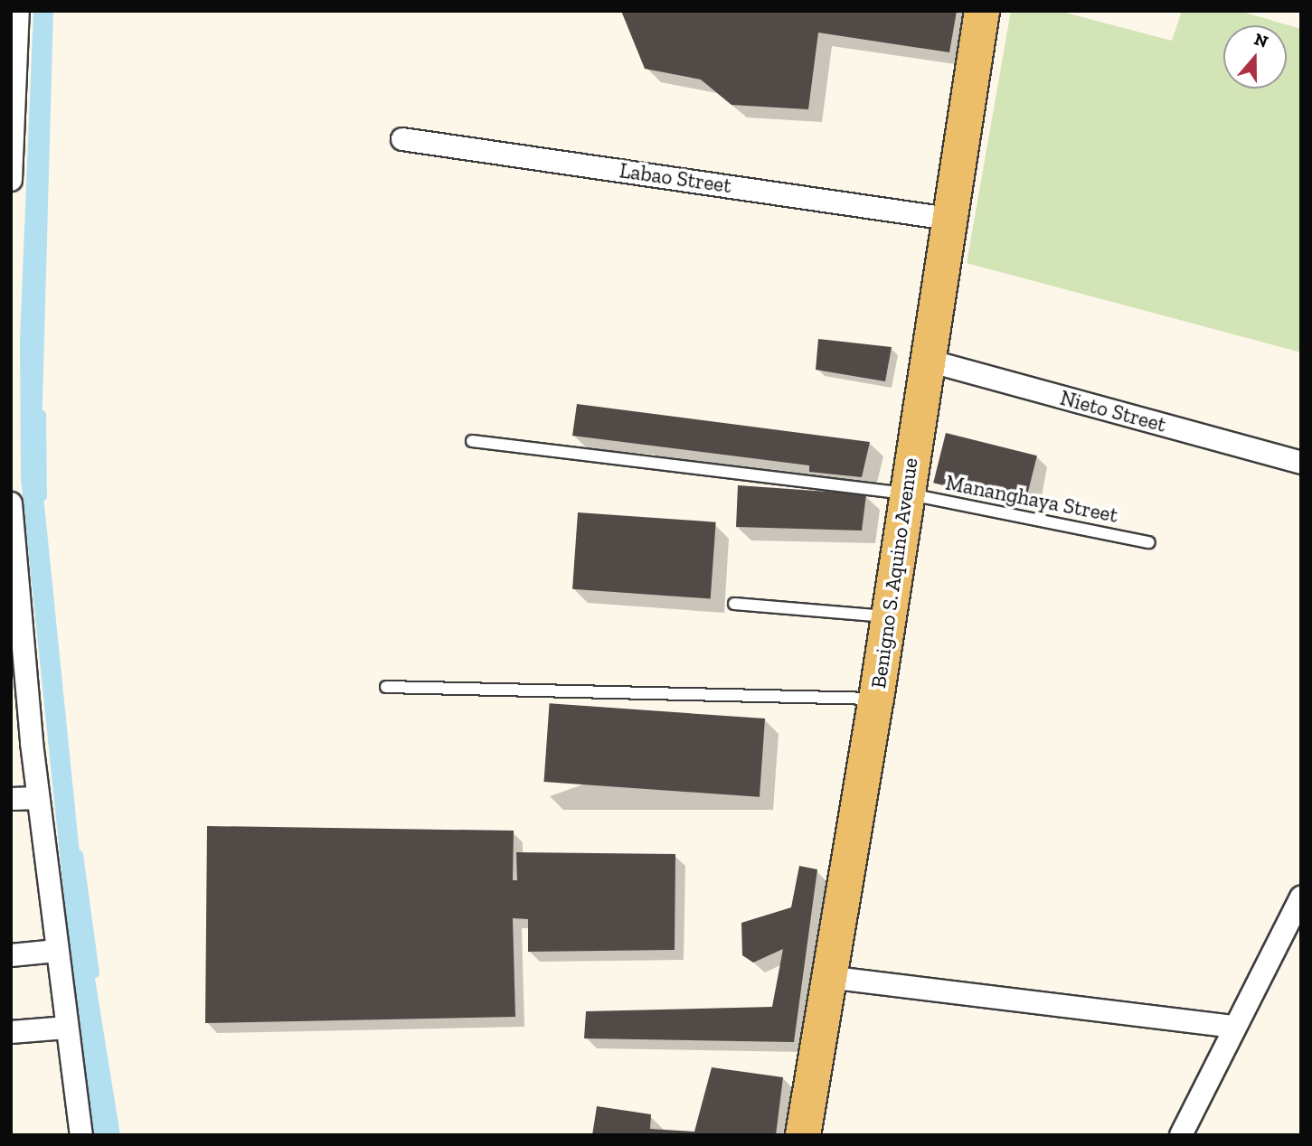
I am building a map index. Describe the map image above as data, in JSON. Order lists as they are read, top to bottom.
{
  "streets": {
    "main road": ["Benigno S. Aquino Avenue"],
    "street": ["Labao Street", "Nieto Street"],
    "lane": ["Mananghaya Street"]
  },
  "crossings": [
    ["Labao Street", "Benigno S. Aquino Avenue"],
    ["Nieto Street", "Benigno S. Aquino Avenue"],
    ["Mananghaya Street", "Benigno S. Aquino Avenue"]
  ],
  "north": "top"
}
